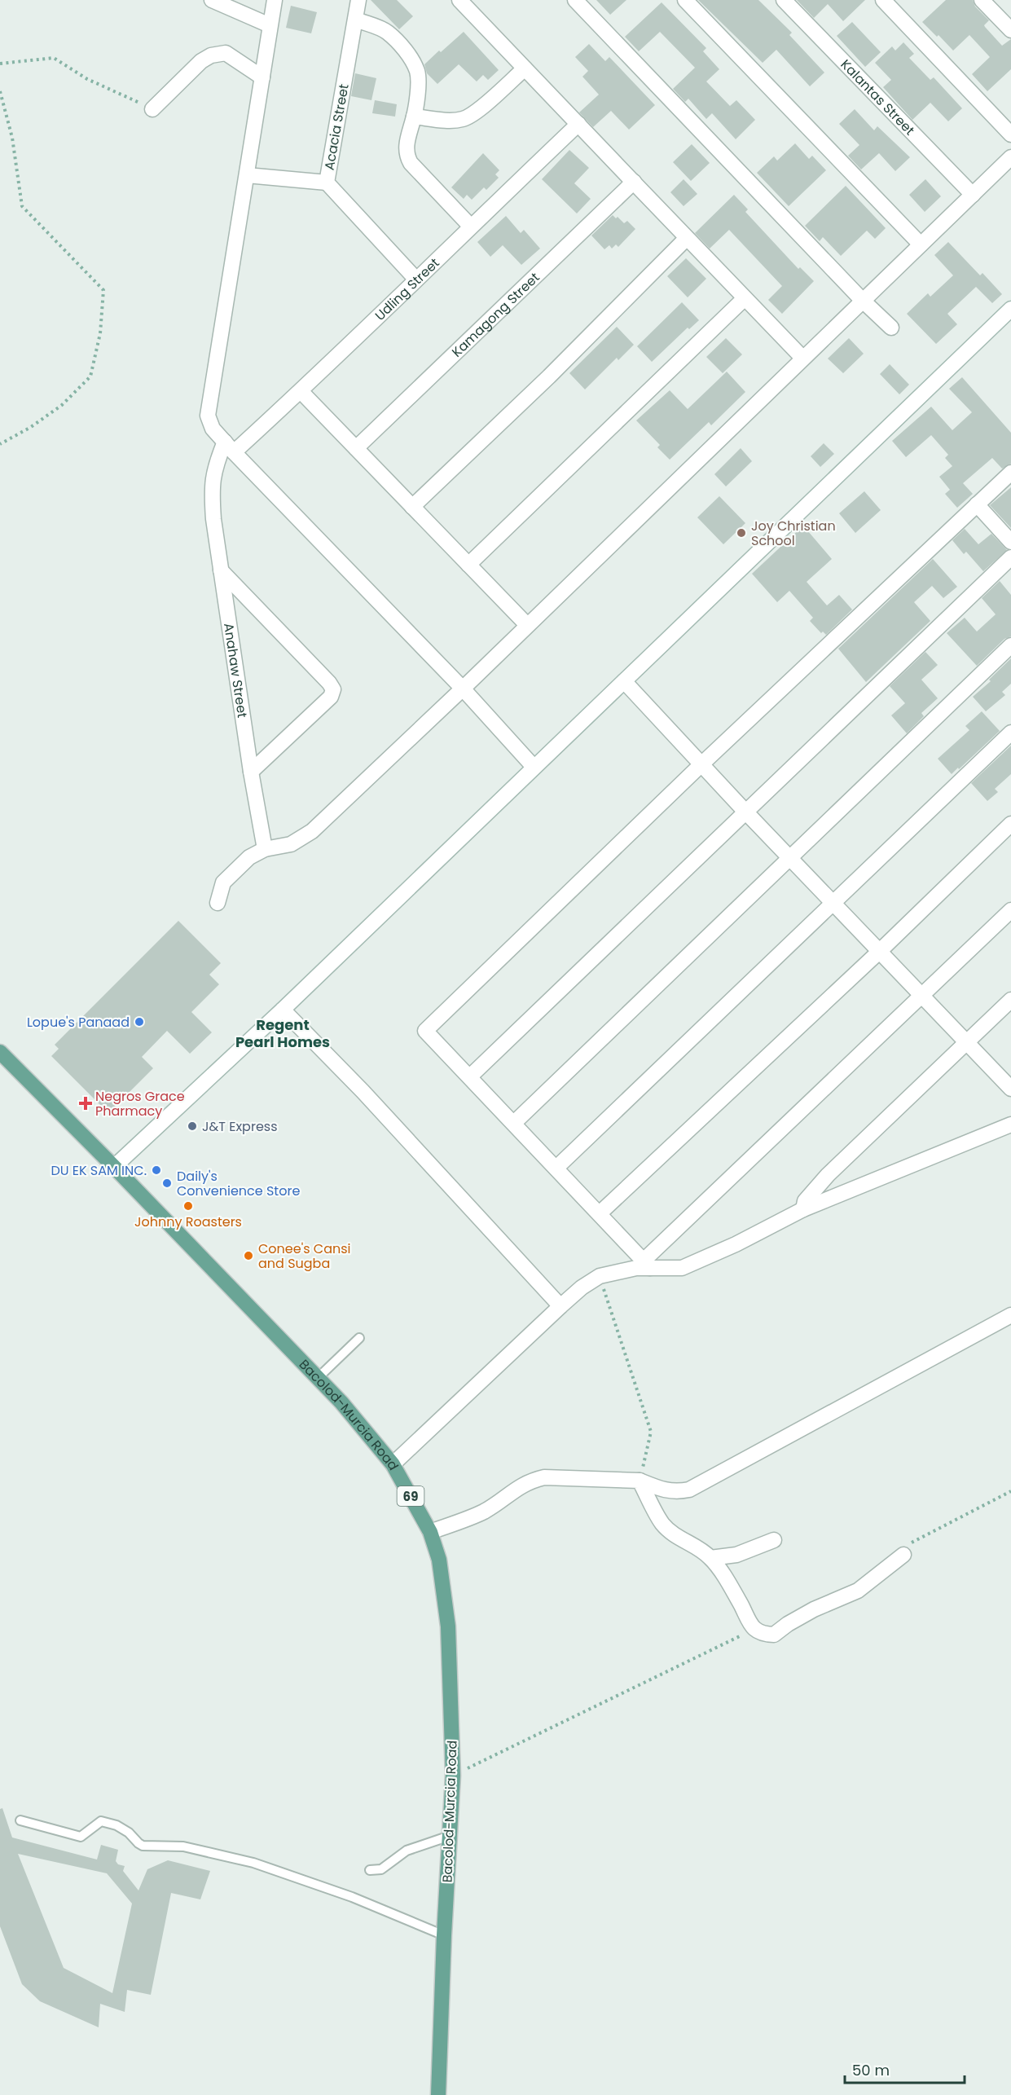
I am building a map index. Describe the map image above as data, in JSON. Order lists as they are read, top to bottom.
{
  "streets": {
    "main road": ["Bacolod-Murcia Road", "69"],
    "street": [
      "Kalantas Street",
      "Acacia Street",
      "Udling Street",
      "Kamagong Street",
      "Anahaw Street"
    ]
  },
  "crossings": [
    ["Acacia Street", "Udling Street"],
    ["Udling Street", "Anahaw Street"]
  ],
  "districts": ["Regent Pearl Homes"],
  "places": {
    "other": [
      "Joy Christian School",
      "Lopue's Panaad",
      "J&T Express",
      "DU EK SAM INC.",
      "Daily's Convenience Store",
      "Johnny Roasters",
      "Conee's Cansi and Sugba"
    ],
    "health": ["Negros Grace Pharmacy"]
  },
  "scale_bar": "50 m"
}
